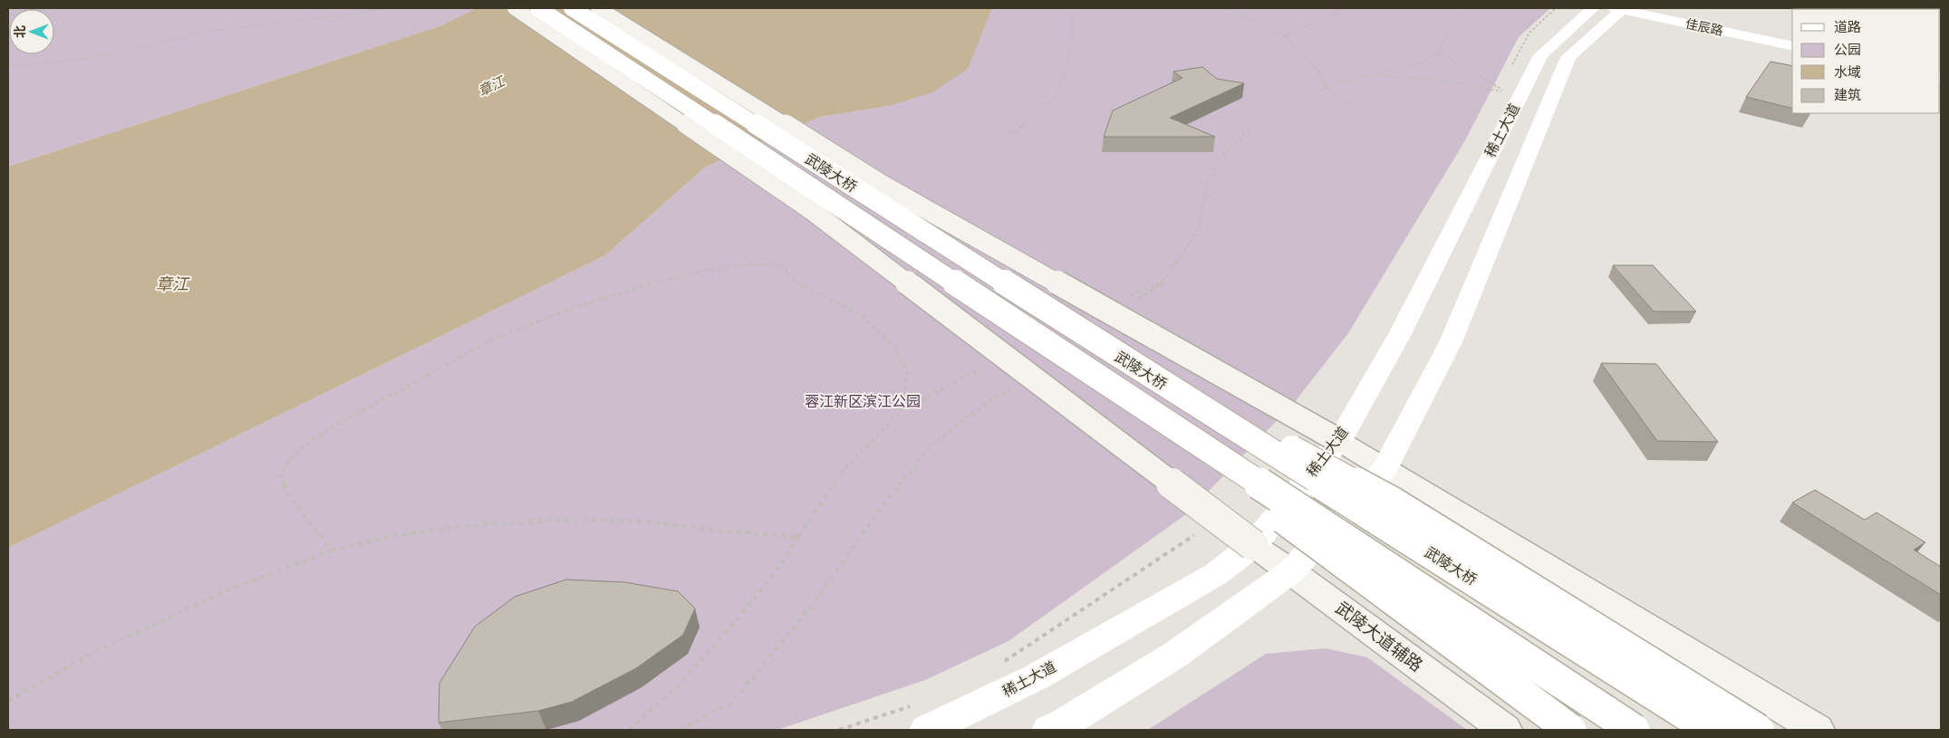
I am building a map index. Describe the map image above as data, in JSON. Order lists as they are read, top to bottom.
{
  "streets": {
    "main road": ["佳辰路", "稀土大道", "武陵大桥"],
    "street": ["武陵大道辅路"]
  },
  "crossings": [
    ["佳辰路", "稀土大道"],
    ["稀土大道", "武陵大道辅路"]
  ],
  "water": ["章江"],
  "parks": ["蓉江新区滨江公园"],
  "legend": [
    "道路",
    "公园",
    "水域",
    "建筑"
  ],
  "north": "left"
}
